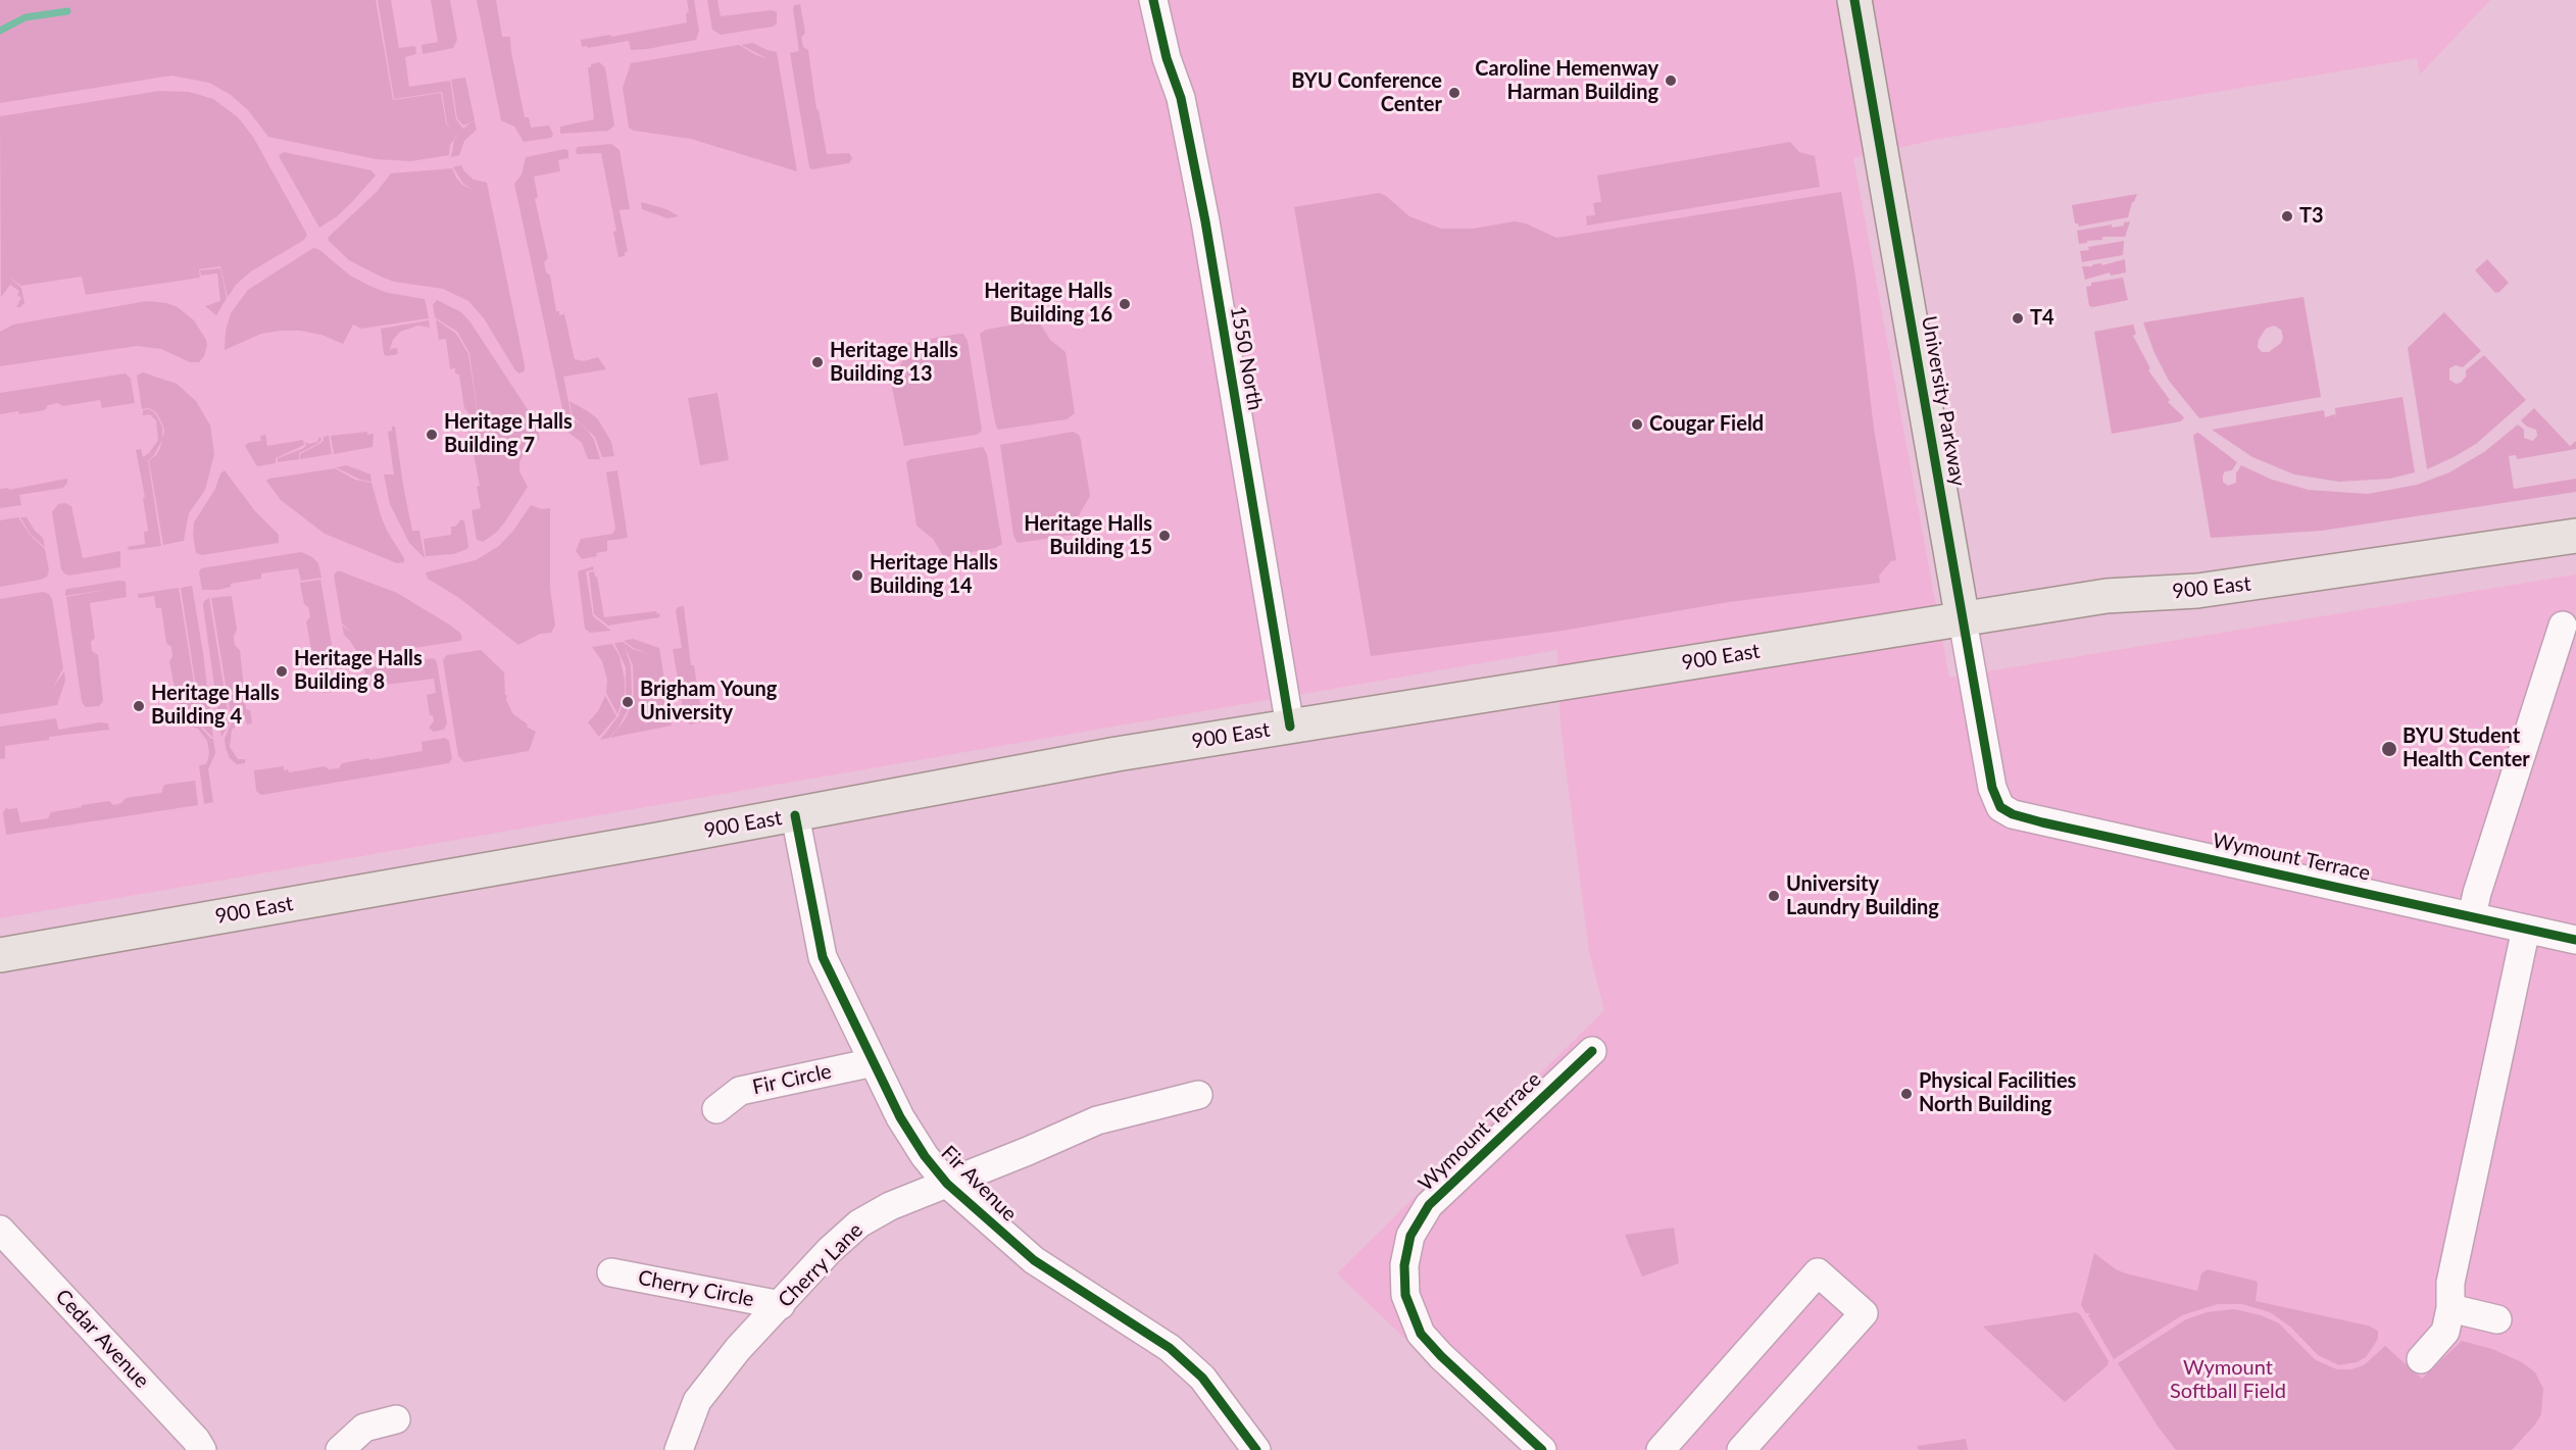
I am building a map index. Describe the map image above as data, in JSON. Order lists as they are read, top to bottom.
{
  "streets": {
    "main road": ["University Parkway", "900 East"],
    "street": [
      "1550 North",
      "Wymount Terrace",
      "Fir Circle",
      "Fir Avenue",
      "Cherry Lane",
      "Cherry Circle",
      "Cedar Avenue"
    ]
  },
  "crossings": [
    ["1550 North", "900 East"],
    ["University Parkway", "900 East"],
    ["University Parkway", "Wymount Terrace"],
    ["900 East", "Fir Avenue"],
    ["Fir Circle", "Fir Avenue"],
    ["Fir Avenue", "Cherry Lane"],
    ["Cherry Lane", "Cherry Circle"]
  ],
  "parks": ["Wymount Softball Field"],
  "places": [
    "Caroline Hemenway Harman Building",
    "BYU Conference Center",
    "T3",
    "Heritage Halls Building 16",
    "T4",
    "Heritage Halls Building 13",
    "Cougar Field",
    "Heritage Halls Building 7",
    "Heritage Halls Building 15",
    "Heritage Halls Building 14",
    "Heritage Halls Building 8",
    "Brigham Young University",
    "Heritage Halls Building 4",
    "BYU Student Health Center",
    "University Laundry Building",
    "Physical Facilities North Building"
  ]
}
